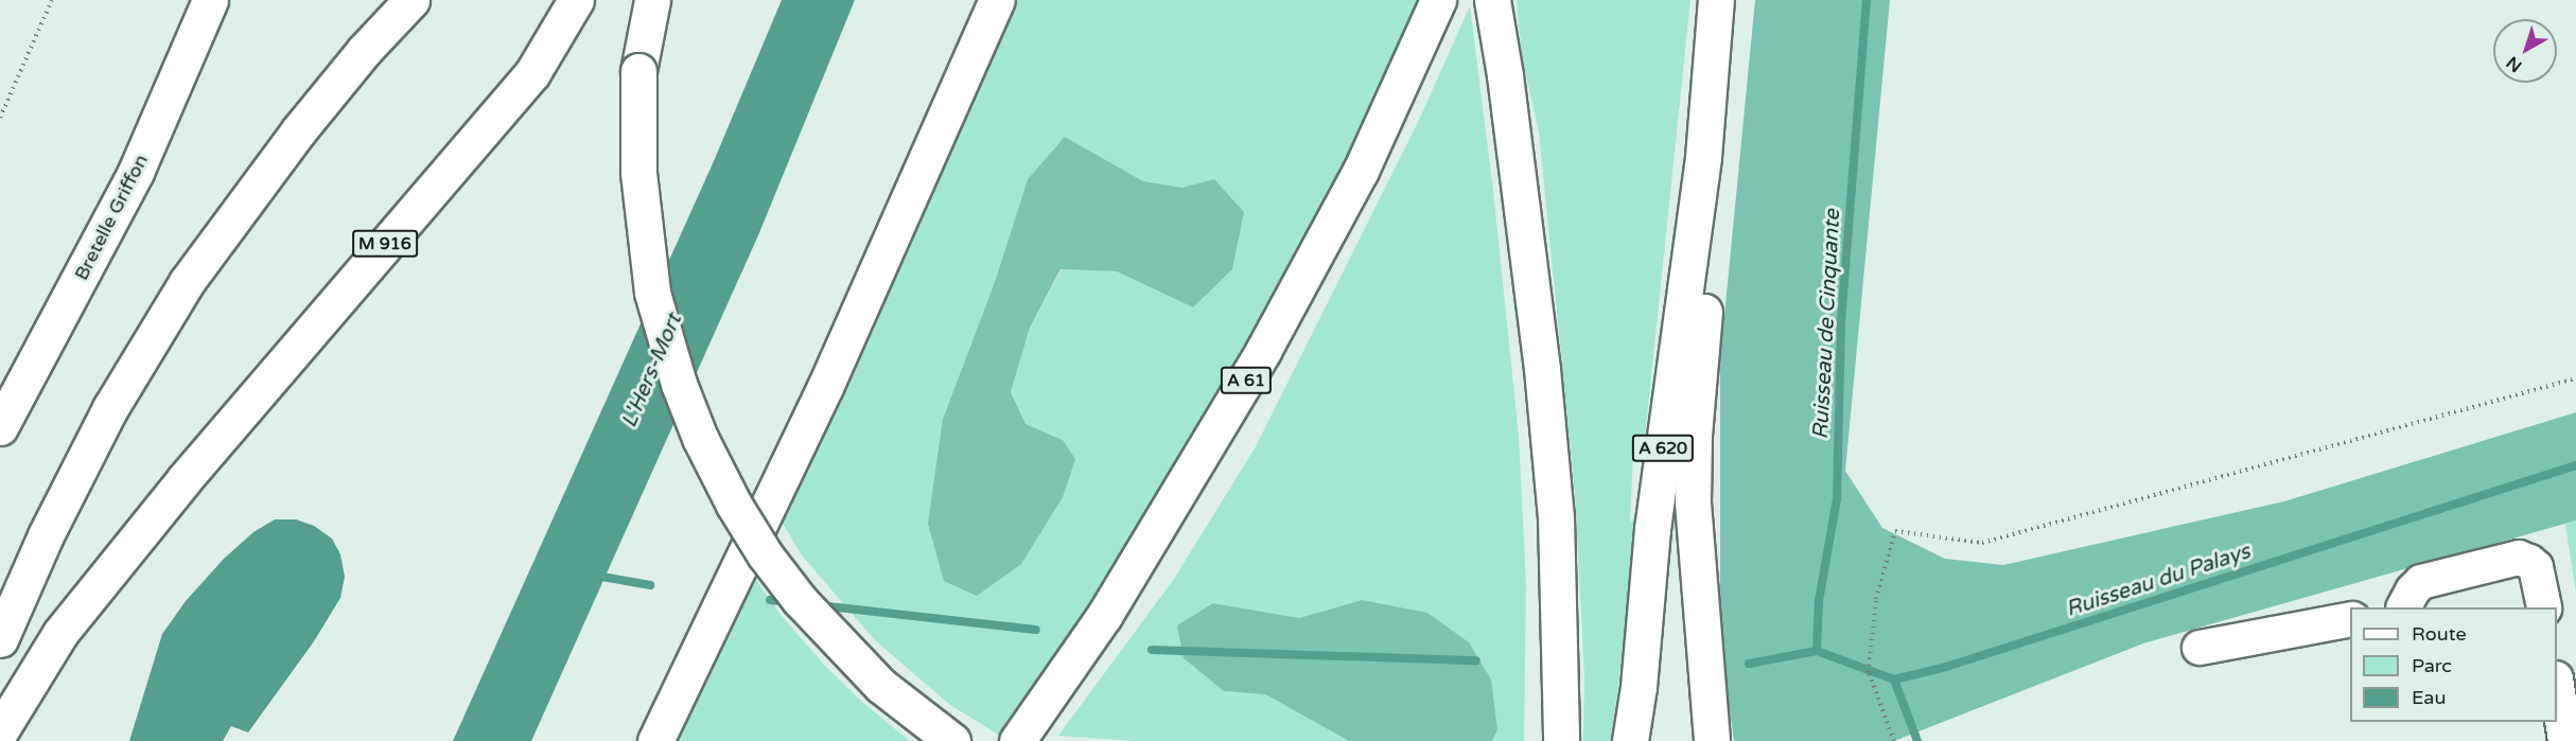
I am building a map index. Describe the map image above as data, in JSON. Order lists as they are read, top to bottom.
{
  "streets": {
    "main road": [
      "Bretelle Griffon",
      "M 916",
      "A 61",
      "A 620"
    ]
  },
  "water": ["Ruisseau de Cinquante", "L'Hers-Mort", "Ruisseau du Palays"],
  "legend": ["Route", "Parc", "Eau"],
  "north": "bottom left"
}
